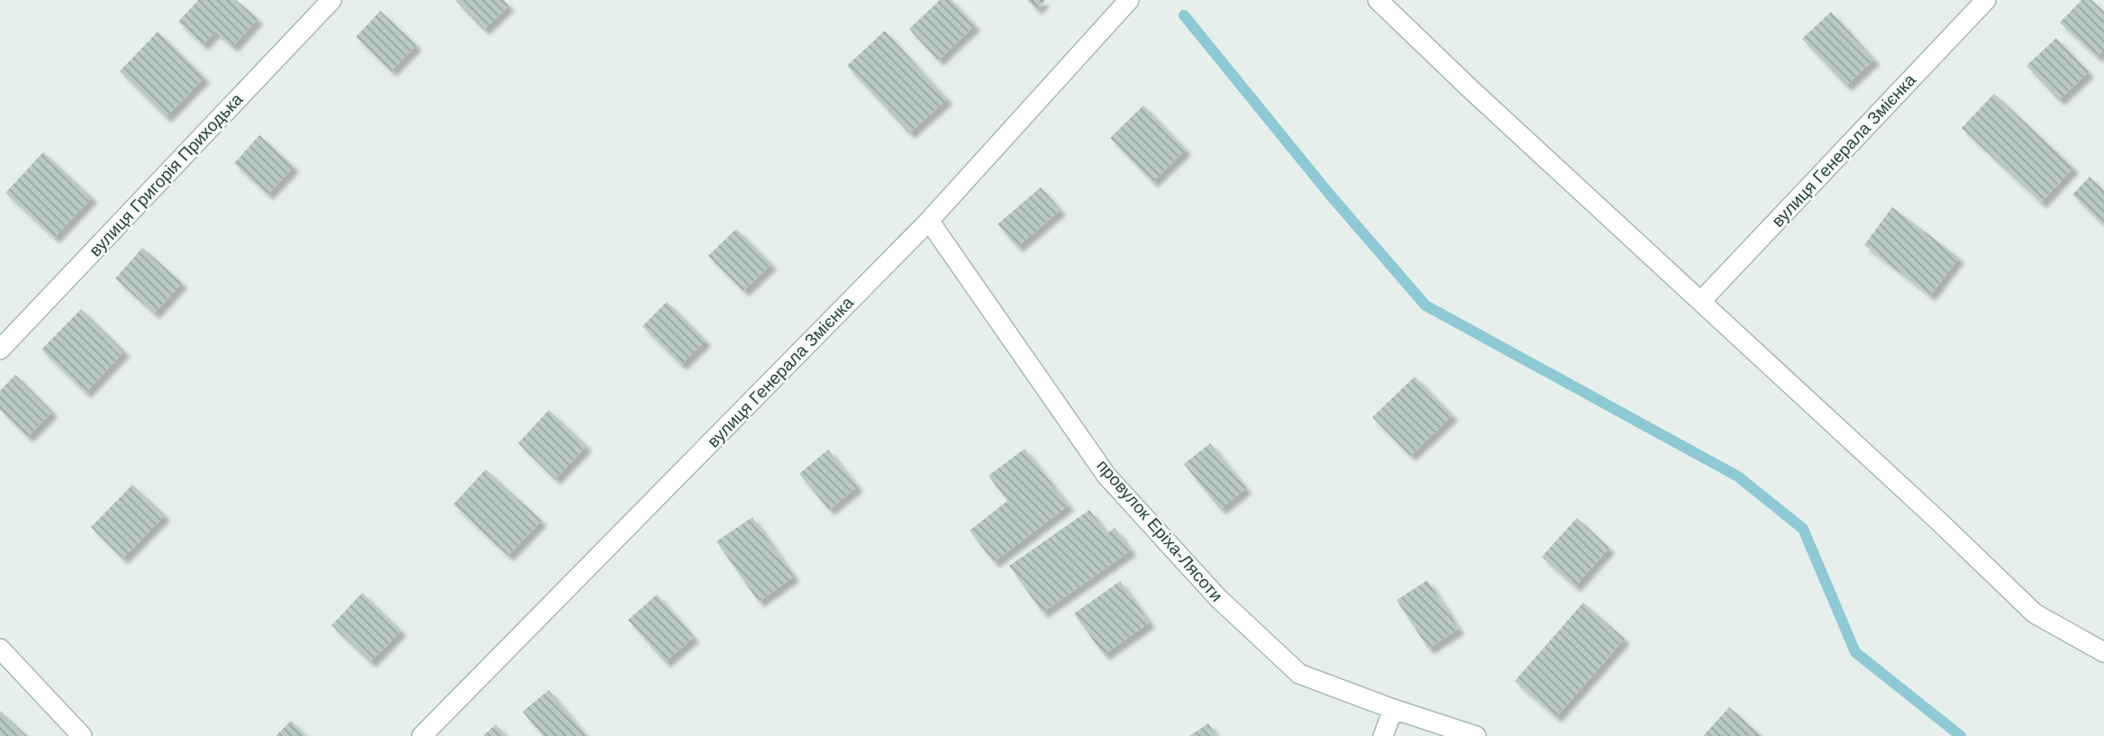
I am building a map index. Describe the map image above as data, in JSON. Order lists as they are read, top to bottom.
{
  "streets": {
    "street": ["вулиця Генерала Змієнка", "вулиця Григорія Приходька", "провулок Еріха-Лясоти"]
  },
  "crossings": [
    ["вулиця Генерала Змієнка", "провулок Еріха-Лясоти"]
  ]
}
